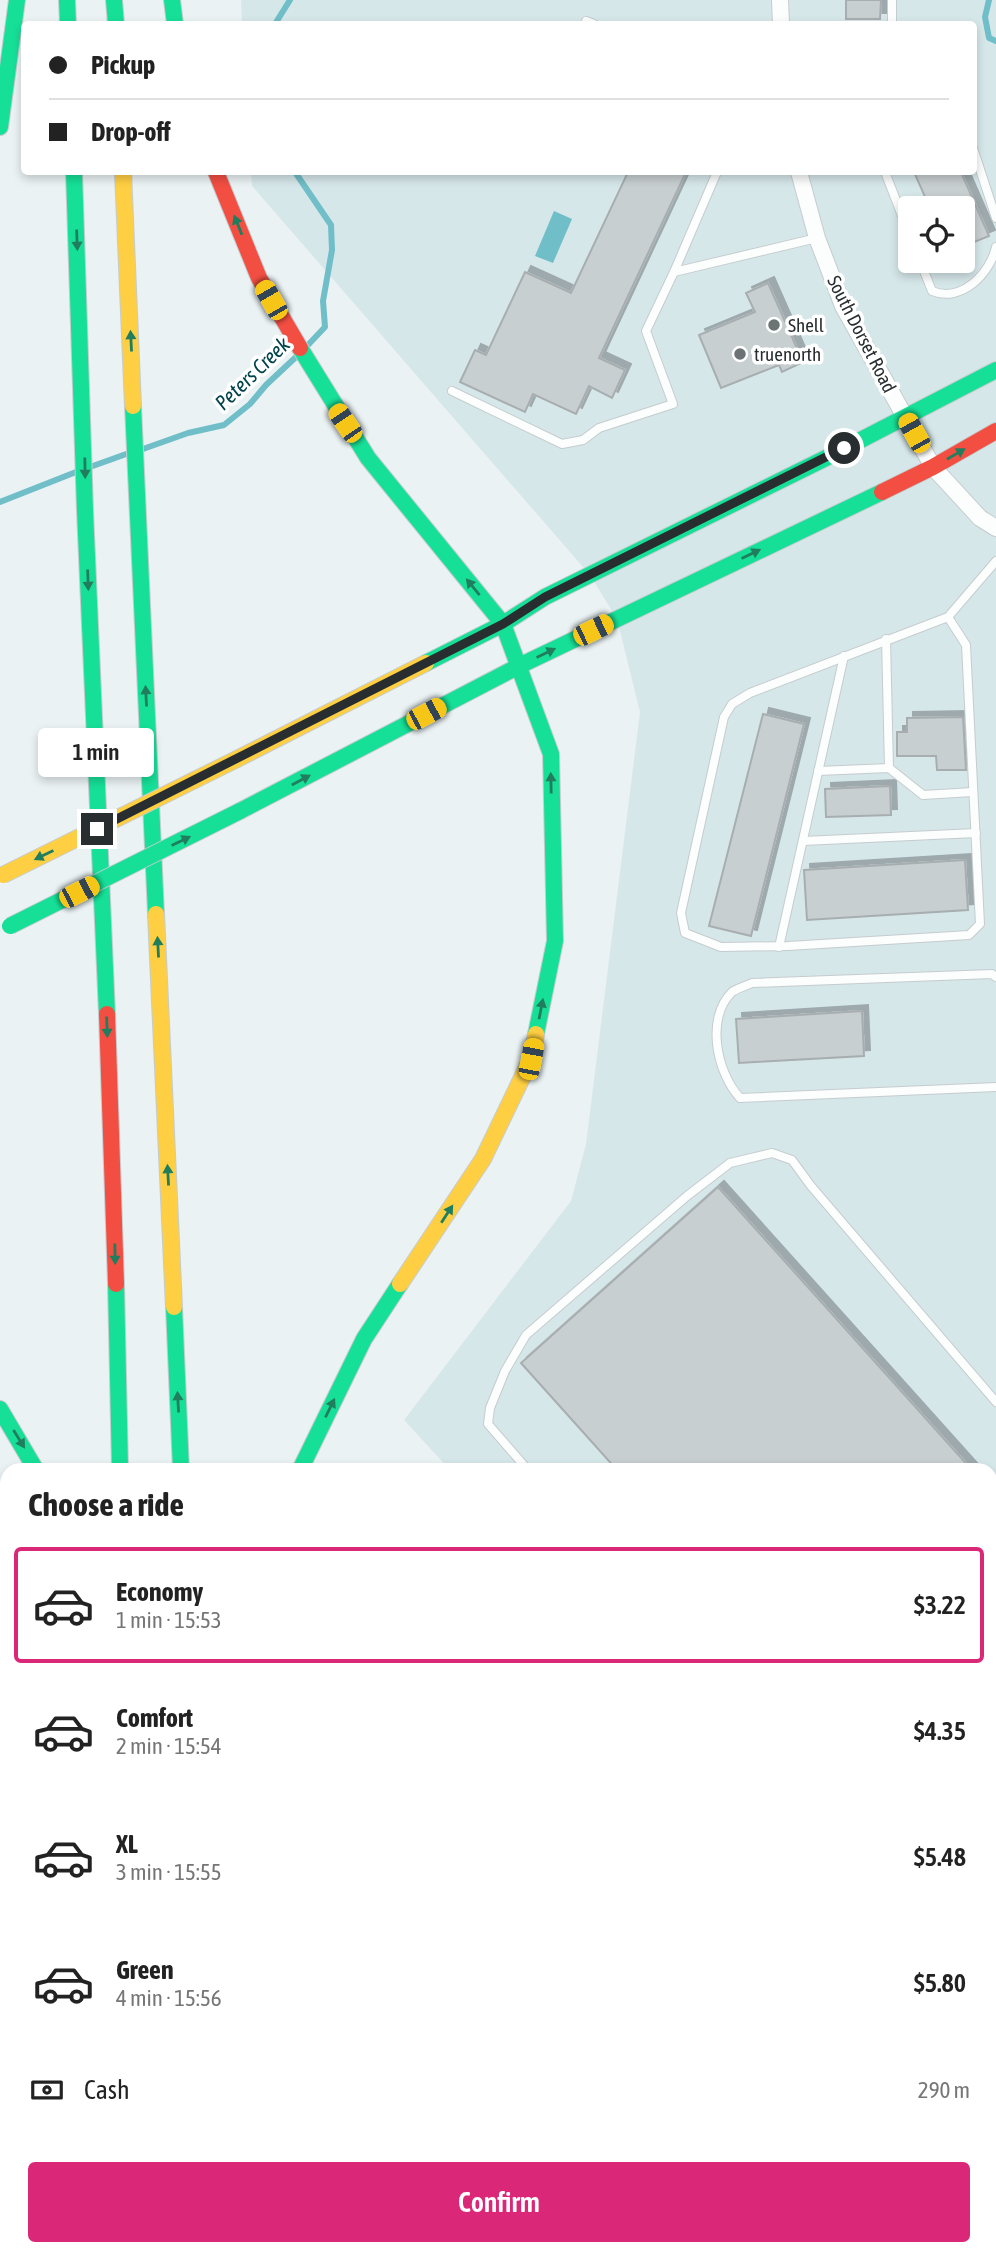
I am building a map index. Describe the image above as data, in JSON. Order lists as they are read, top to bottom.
{
  "streets": {
    "street": ["South Dorset Road"]
  },
  "water": ["Peters Creek"],
  "places": ["Shell", "truenorth"],
  "page": {
    "banner": ["Pickup", "Drop-off"],
    "bubble": "1 min",
    "heading": "Choose a ride",
    "list": [
      {
        "name": "Economy",
        "note": "1 min · 15:53",
        "value": "$3.22"
      },
      {
        "name": "Comfort",
        "note": "2 min · 15:54",
        "value": "$4.35"
      },
      {
        "name": "XL",
        "note": "3 min · 15:55",
        "value": "$5.48"
      },
      {
        "name": "Green",
        "note": "4 min · 15:56",
        "value": "$5.80"
      }
    ],
    "pay": ["Cash", "290 m"],
    "buttons": "Confirm"
  }
}
